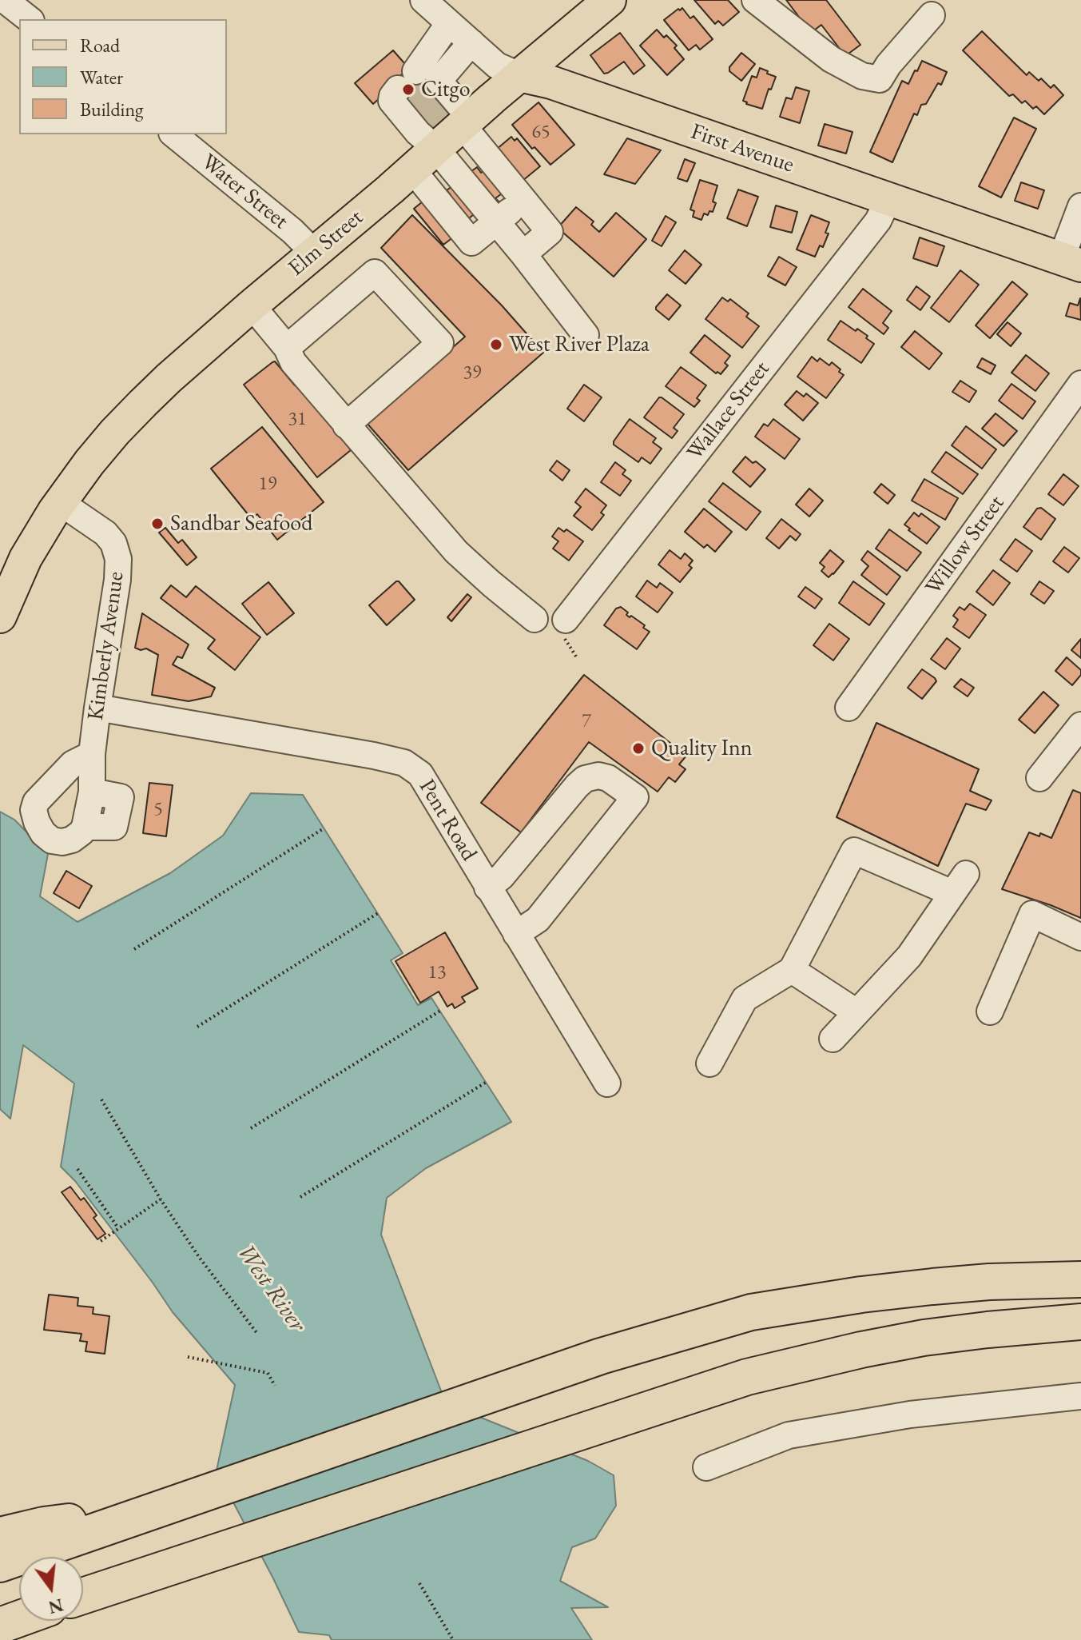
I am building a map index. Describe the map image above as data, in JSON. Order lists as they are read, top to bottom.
{
  "streets": {
    "main road": ["First Avenue", "Elm Street"],
    "street": [
      "Water Street",
      "Wallace Street",
      "Willow Street",
      "Kimberly Avenue",
      "Pent Road"
    ]
  },
  "crossings": [
    ["First Avenue", "Elm Street"],
    ["First Avenue", "Wallace Street"],
    ["Water Street", "Elm Street"],
    ["Elm Street", "Kimberly Avenue"],
    ["Kimberly Avenue", "Pent Road"]
  ],
  "water": ["West River"],
  "places": [
    "Citgo",
    "West River Plaza",
    "Sandbar Seafood",
    "Quality Inn"
  ],
  "house_numbers": [
    "65",
    "39",
    "31",
    "19",
    "7",
    "5",
    "13"
  ],
  "legend": ["Road", "Water", "Building"],
  "north": "bottom"
}
